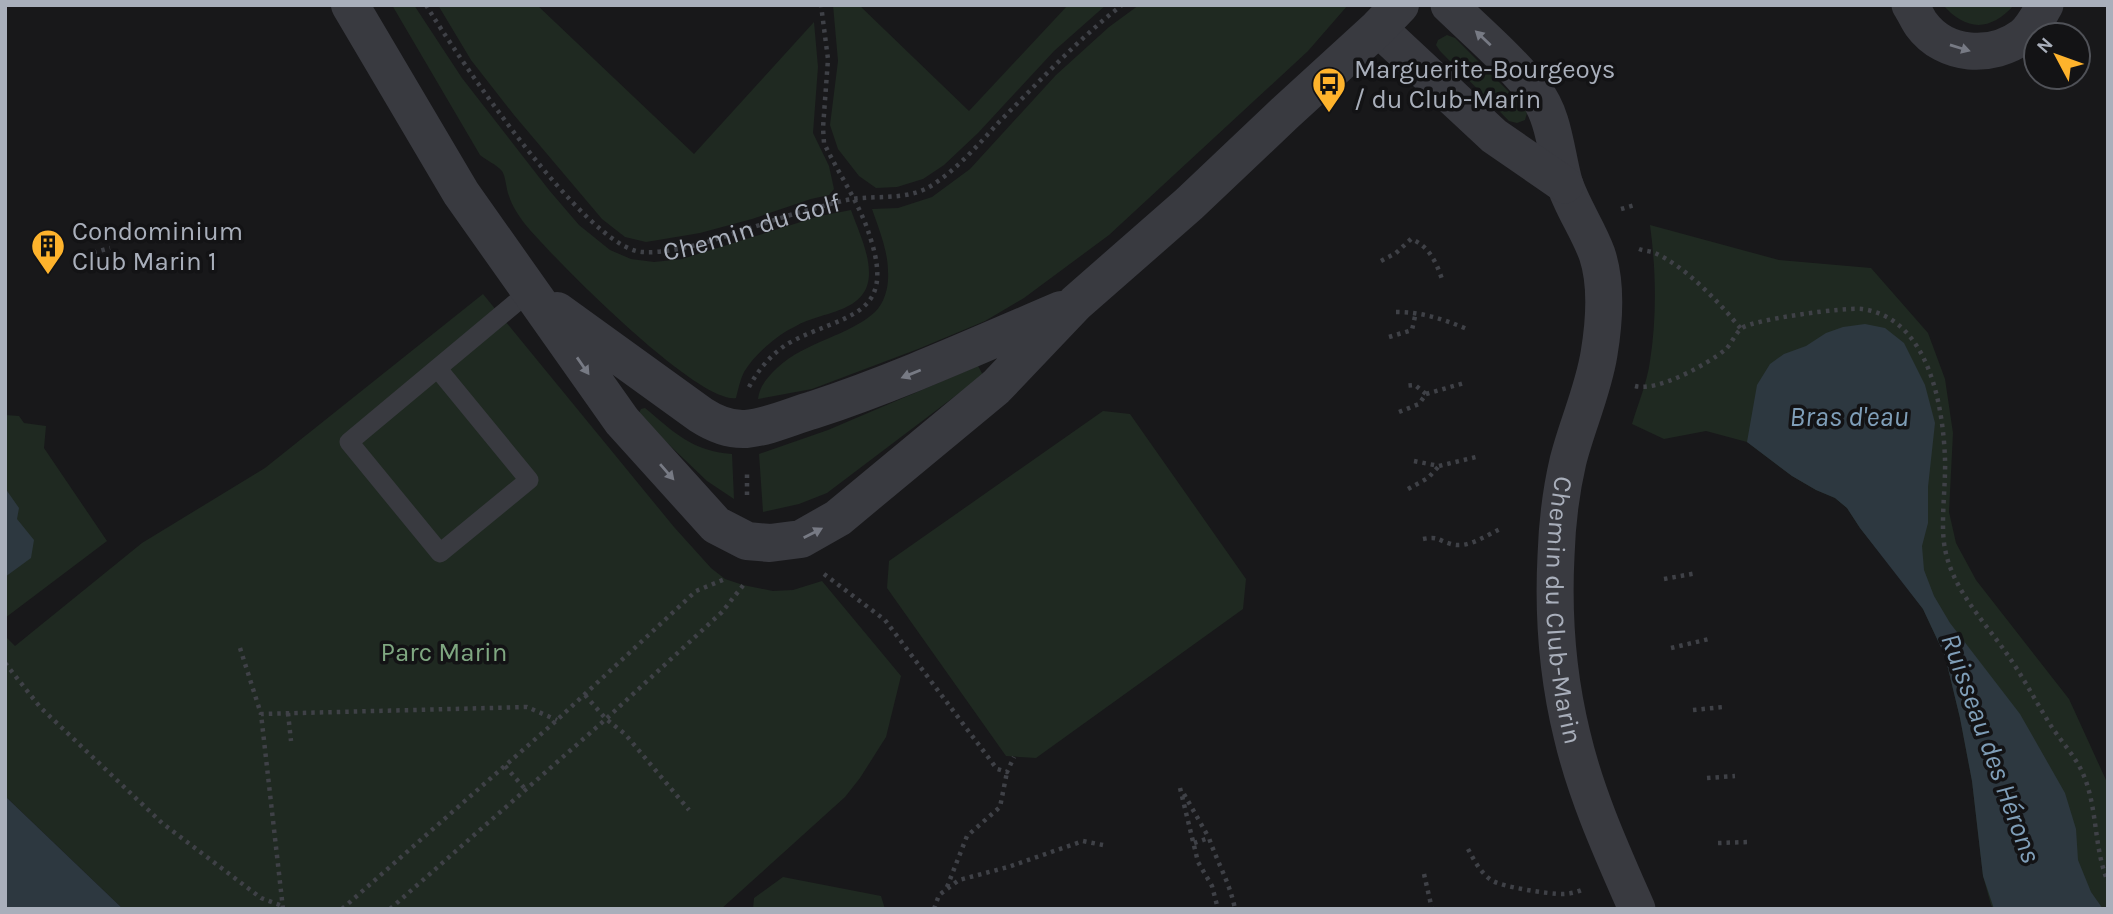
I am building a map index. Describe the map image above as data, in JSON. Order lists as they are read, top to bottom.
{
  "streets": {
    "street": ["Chemin du Club-Marin"],
    "path": ["Chemin du Golf"]
  },
  "water": ["Bras d'eau", "Ruisseau des Hérons"],
  "parks": ["Parc Marin"],
  "places": {
    "bus stop": ["Marguerite-Bourgeoys / du Club-Marin"],
    "building": ["Condominium Club Marin 1"]
  },
  "north": "top left"
}
